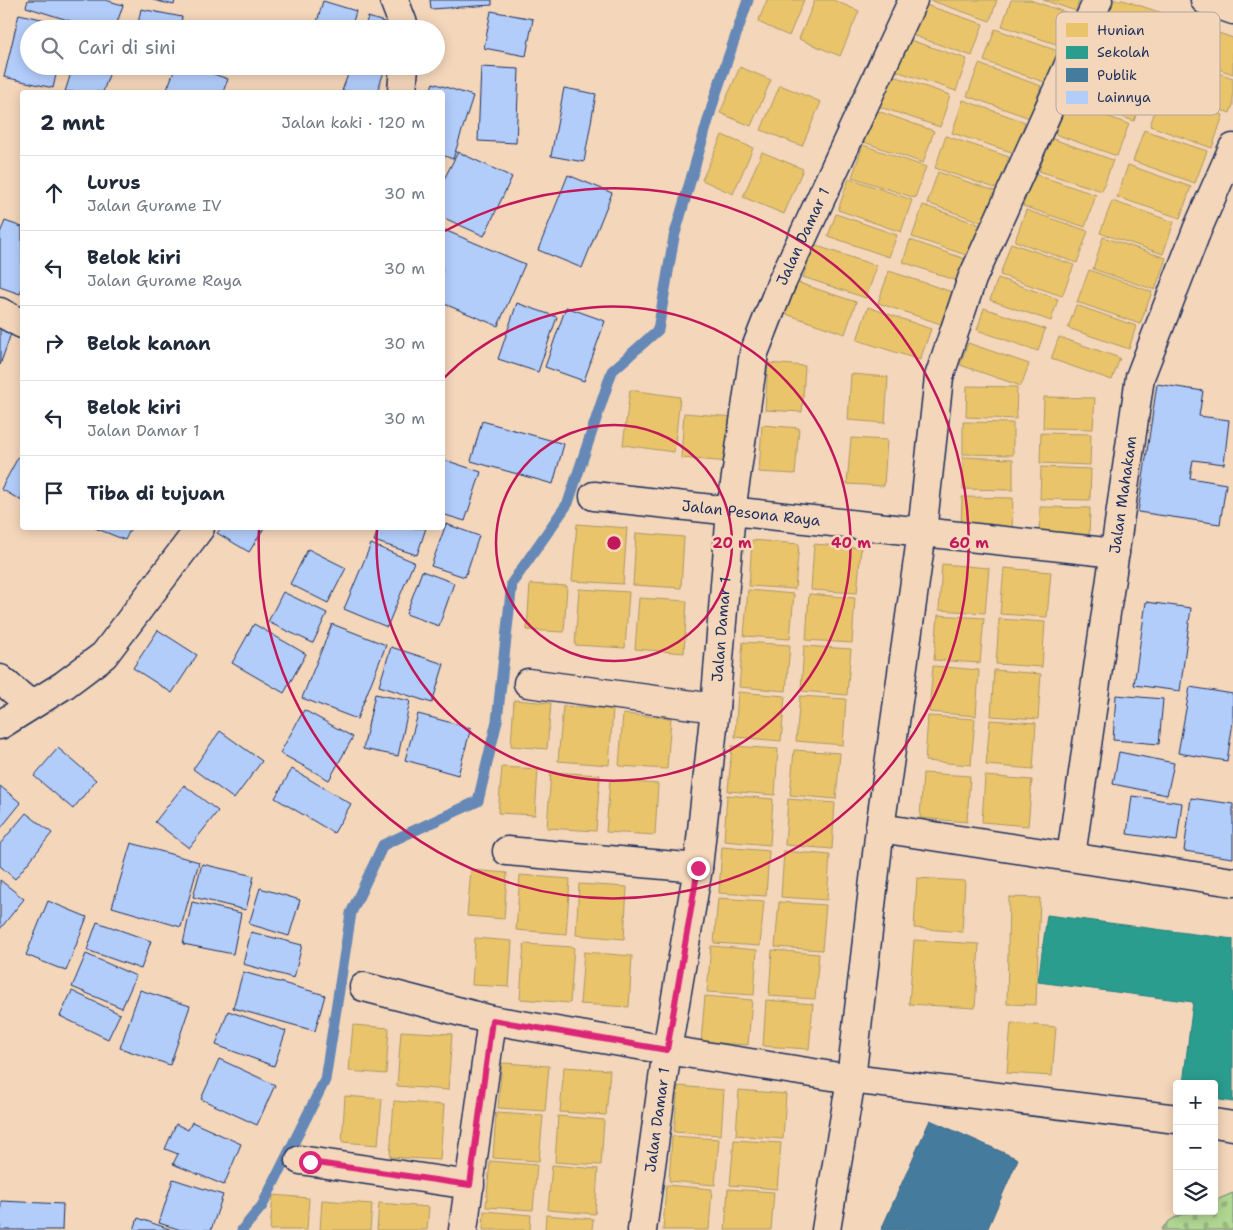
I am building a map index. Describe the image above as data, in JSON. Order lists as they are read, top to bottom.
{
  "streets": {
    "street": ["Jalan Damar 1", "Jalan Mahakam", "Jalan Pesona Raya"]
  },
  "crossings": [
    ["Jalan Damar 1", "Jalan Pesona Raya"],
    ["Jalan Mahakam", "Jalan Pesona Raya"]
  ],
  "legend": [
    "Hunian",
    "Sekolah",
    "Publik",
    "Lainnya"
  ],
  "page": {
    "search": "Cari di sini",
    "heading": ["2 mnt", "Jalan kaki · 120 m"],
    "list": [
      ["Lurus", "Jalan Gurame IV", "30 m"],
      ["Belok kiri", "Jalan Gurame Raya", "30 m"],
      ["Belok kanan", "30 m"],
      ["Belok kiri", "Jalan Damar 1", "30 m"],
      "Tiba di tujuan"
    ],
    "map_buttons": ["+", "−"]
  },
  "rings": ["20 m", "40 m", "60 m"]
}
